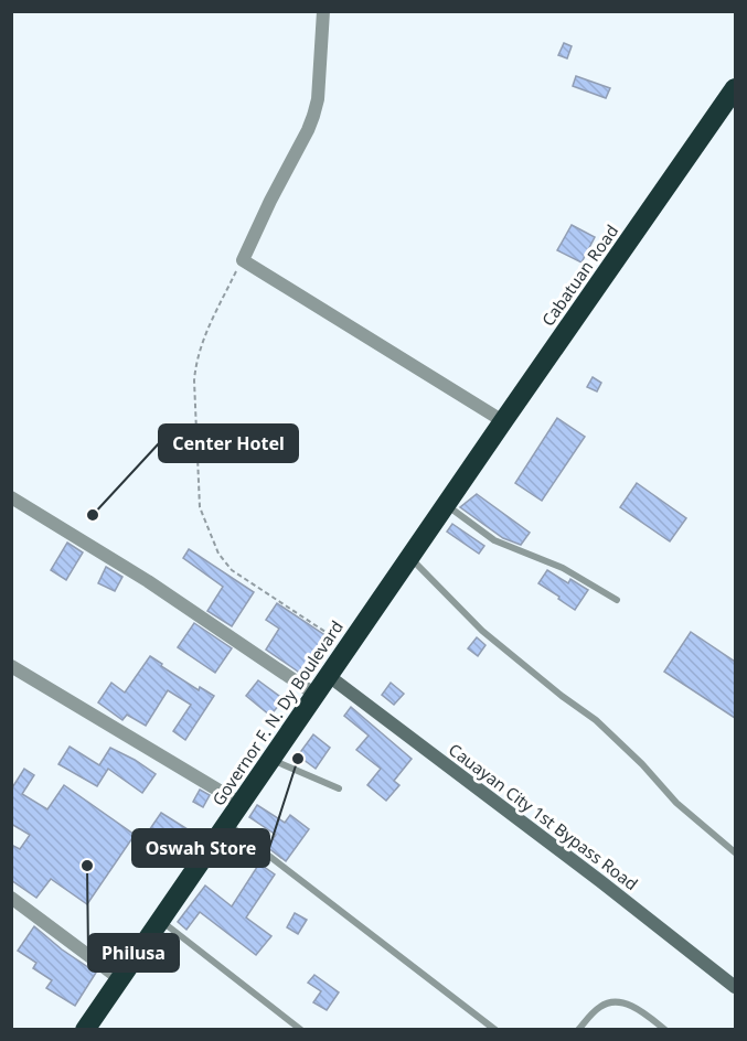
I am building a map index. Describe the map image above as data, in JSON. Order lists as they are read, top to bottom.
{
  "streets": {
    "highway": ["Cabatuan Road", "Governor F. N. Dy Boulevard"],
    "main road": ["Cauayan City 1st Bypass Road"]
  },
  "crossings": [
    ["Cabatuan Road", "Governor F. N. Dy Boulevard"],
    ["Governor F. N. Dy Boulevard", "Cauayan City 1st Bypass Road"]
  ],
  "places": ["Center Hotel", "Oswah Store", "Philusa"]
}
